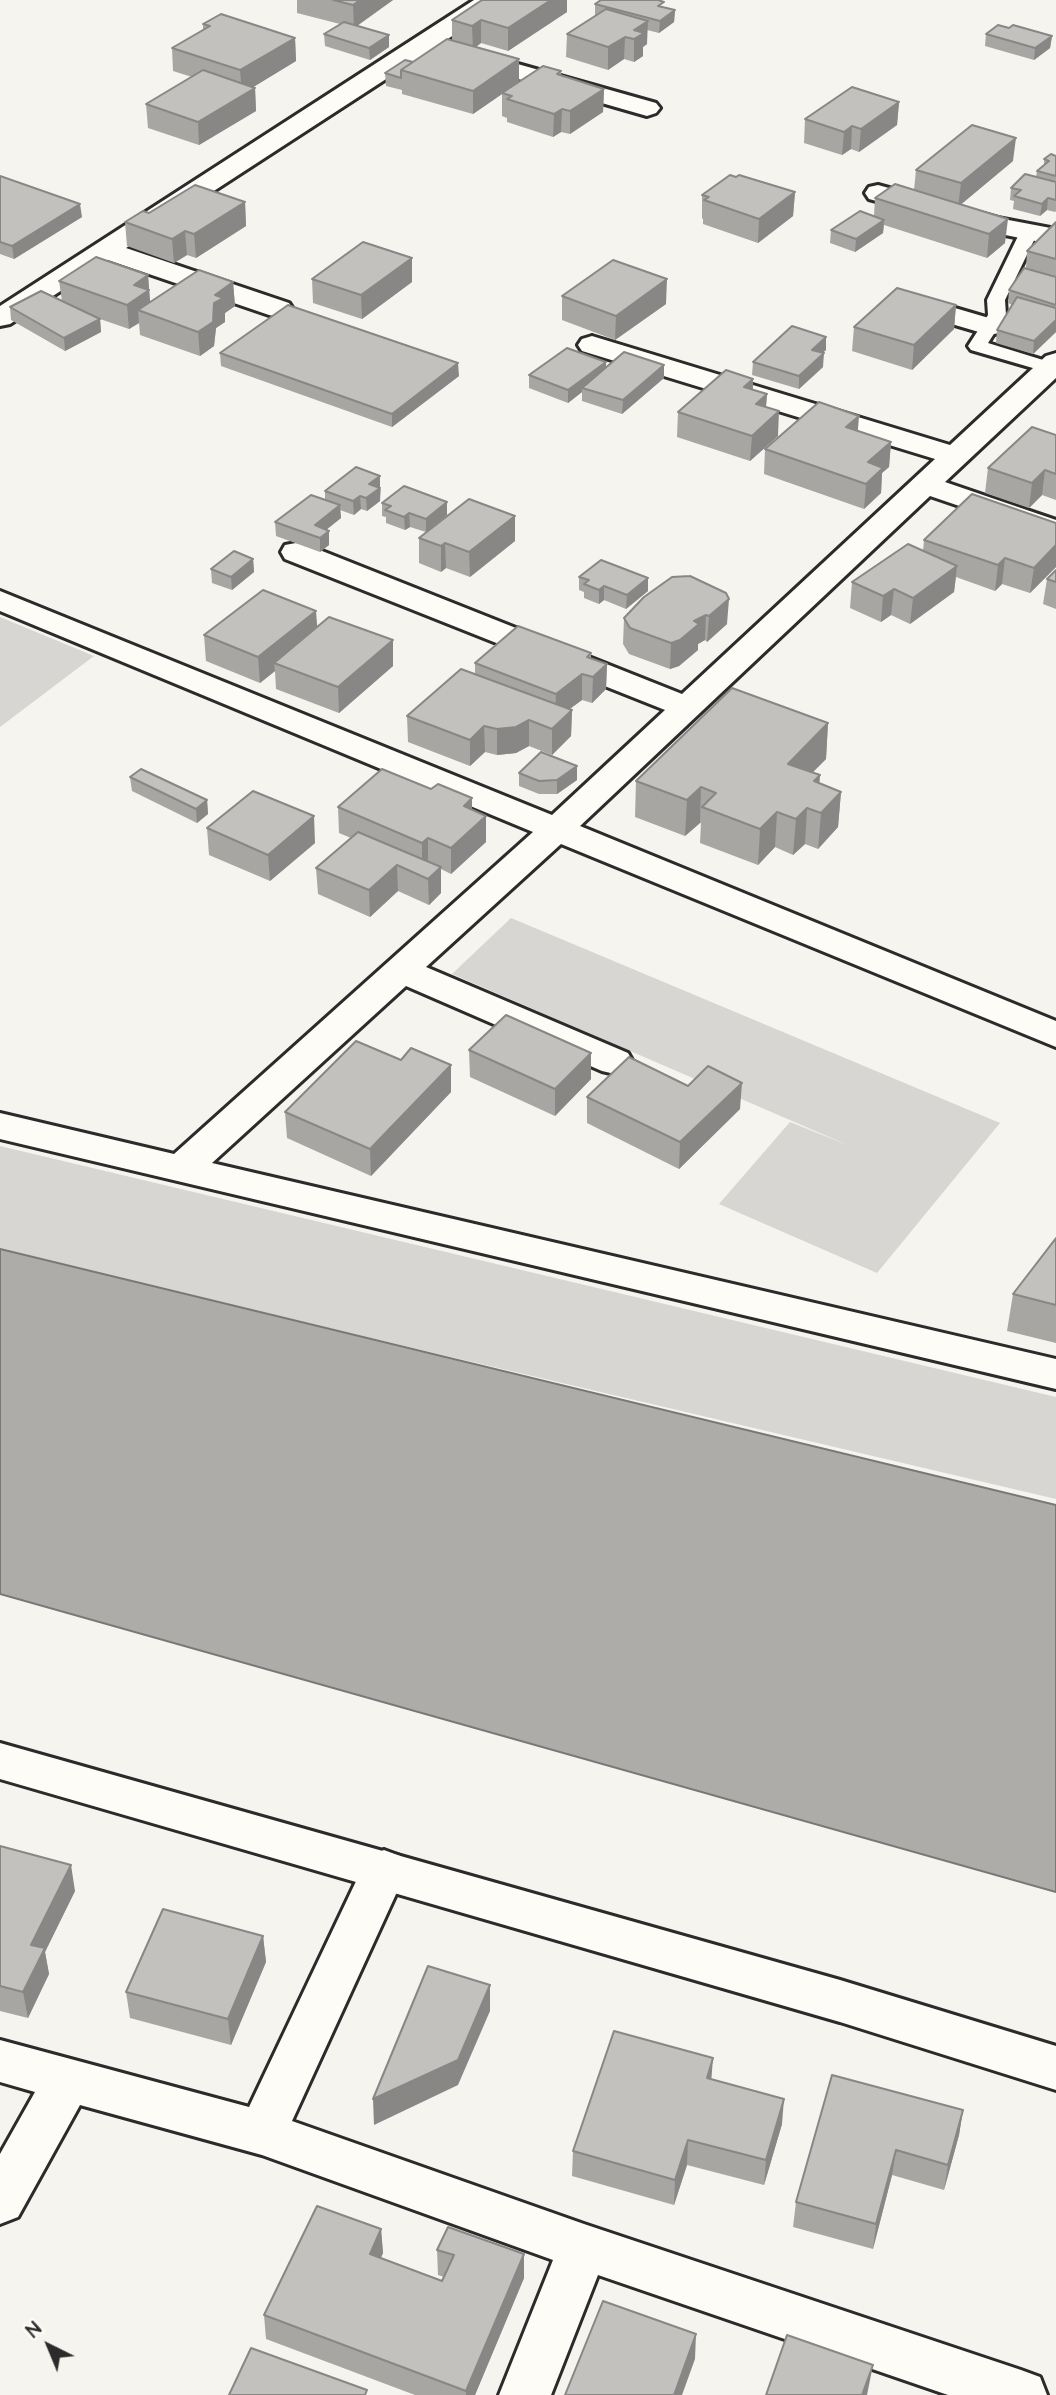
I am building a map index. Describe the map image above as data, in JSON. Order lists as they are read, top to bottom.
{
  "north": "top left"
}
